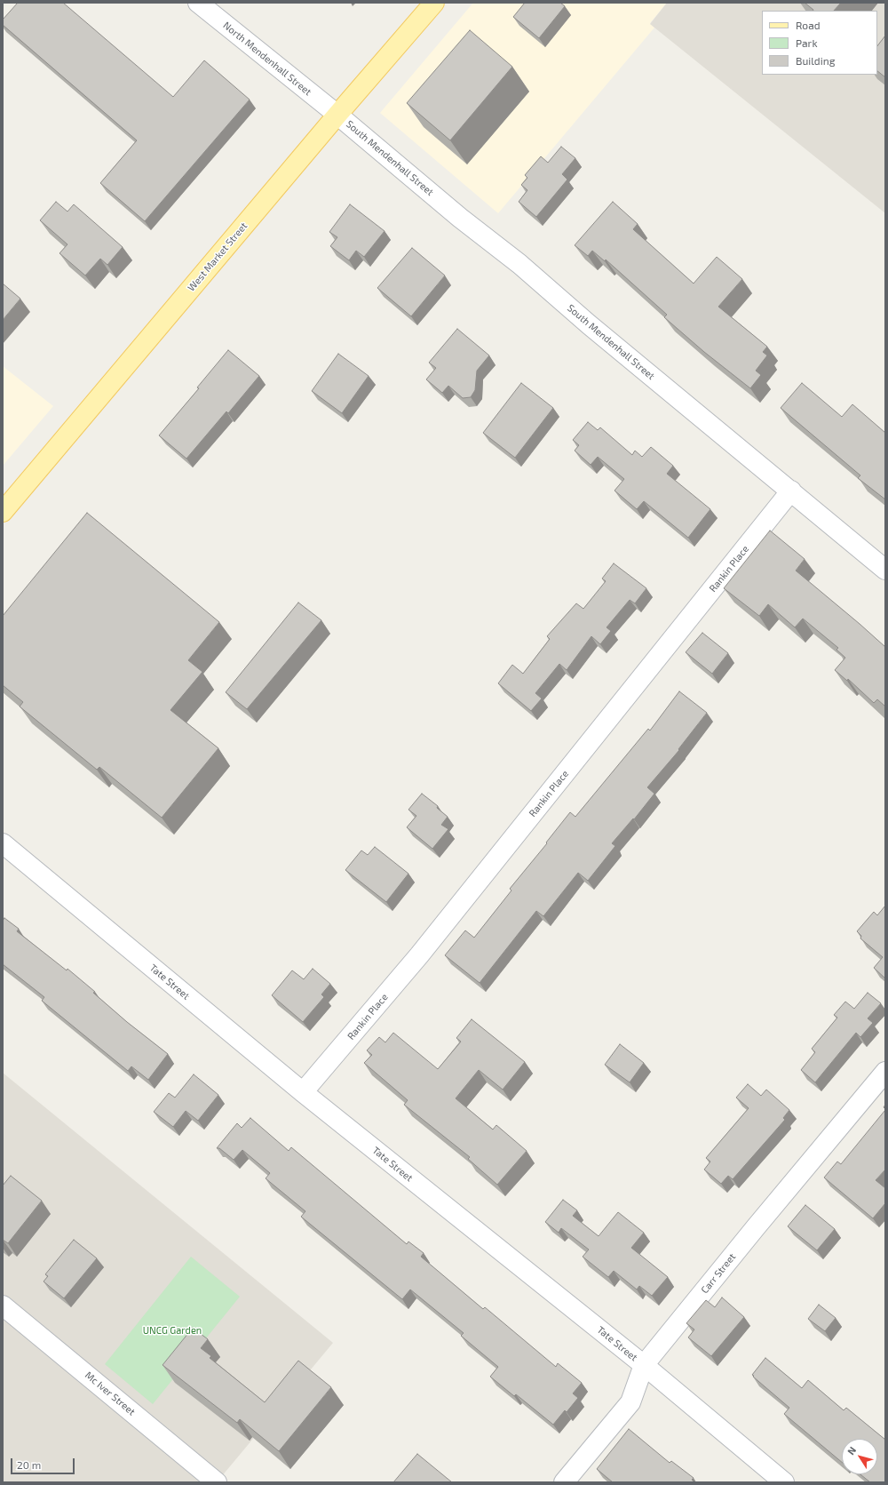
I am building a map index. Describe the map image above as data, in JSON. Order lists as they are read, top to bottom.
{
  "streets": {
    "main road": ["West Market Street"],
    "street": [
      "North Mendenhall Street",
      "South Mendenhall Street",
      "Rankin Place",
      "Tate Street",
      "Carr Street",
      "Mc Iver Street"
    ]
  },
  "crossings": [
    ["North Mendenhall Street", "South Mendenhall Street"],
    ["North Mendenhall Street", "West Market Street"],
    ["South Mendenhall Street", "West Market Street"],
    ["South Mendenhall Street", "Rankin Place"],
    ["Rankin Place", "Tate Street"],
    ["Tate Street", "Carr Street"]
  ],
  "parks": ["UNCG Garden"],
  "legend": ["Road", "Park", "Building"],
  "scale_bar": "20 m",
  "north": "top left"
}
